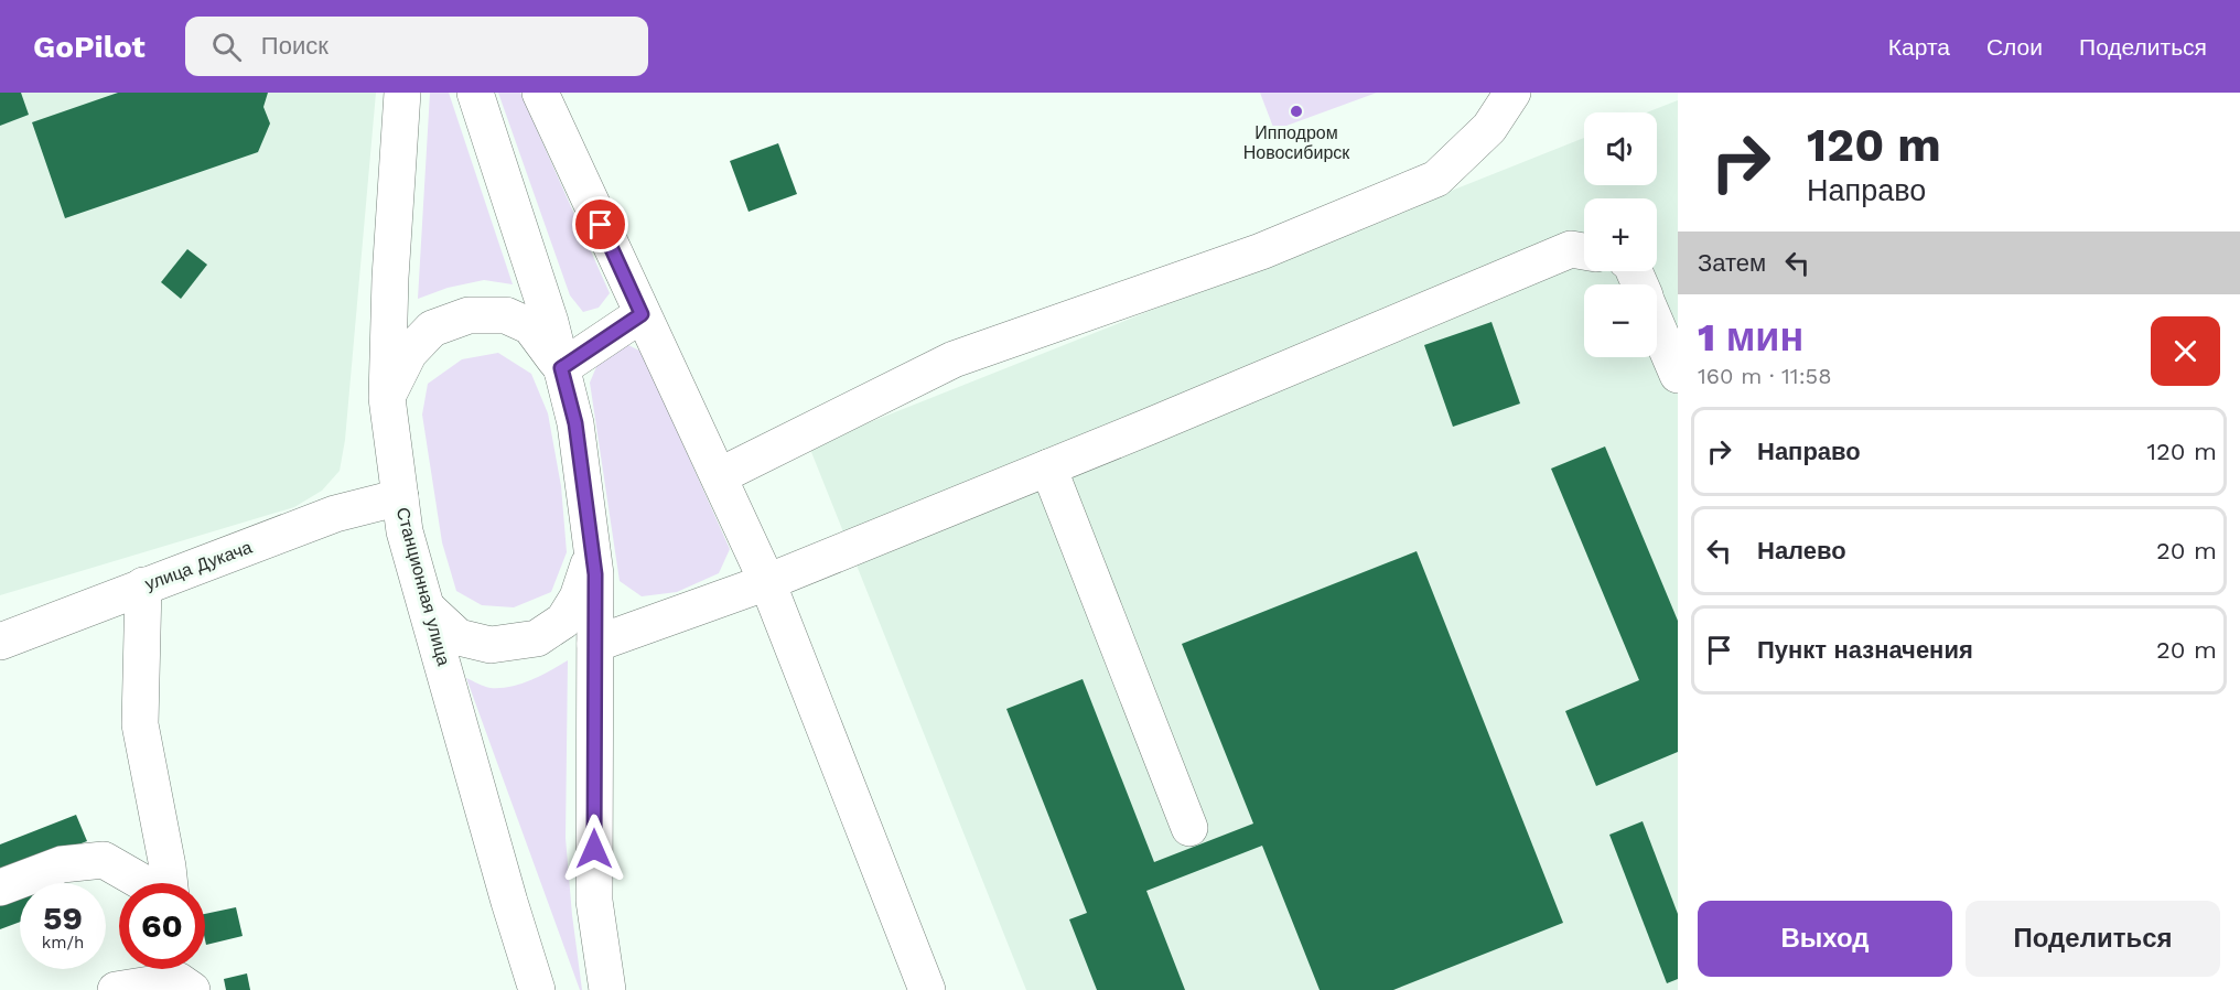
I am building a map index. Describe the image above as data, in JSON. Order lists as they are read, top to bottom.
{
  "streets": {
    "main road": ["улица Дукача", "Станционная улица"]
  },
  "crossings": [
    ["улица Дукача", "Станционная улица"]
  ],
  "places": ["Ипподром Новосибирск"],
  "page": {
    "header": "GoPilot",
    "search": "Поиск",
    "nav": ["Карта", "Слои", "Поделиться"],
    "turn": ["120 m", "Направо"],
    "map_buttons": ["+", "−"],
    "then": "Затем",
    "heading": ["1 мин", "160 m · 11:58"],
    "list": [
      {
        "name": "Направо",
        "value": "120 m"
      },
      {
        "name": "Налево",
        "value": "20 m"
      },
      {
        "name": "Пункт назначения",
        "value": "20 m"
      }
    ],
    "speed": "59 km/h",
    "limit": "60",
    "buttons": ["Выход", "Поделиться"]
  }
}
